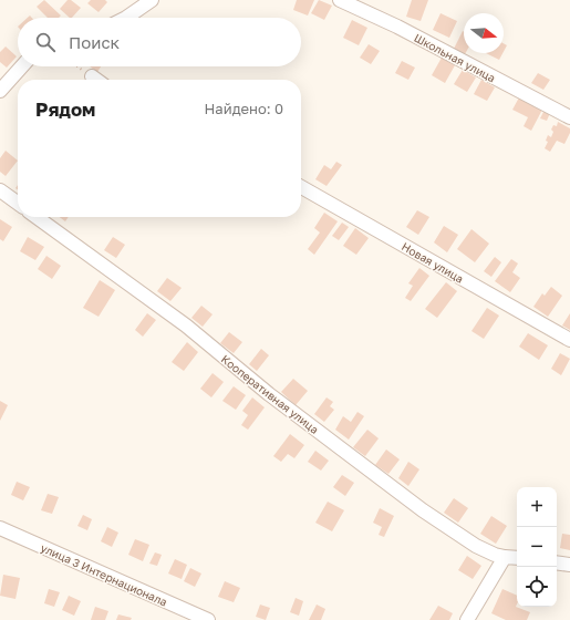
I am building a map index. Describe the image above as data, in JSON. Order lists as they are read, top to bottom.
{
  "streets": {
    "street": [
      "Школьная улица",
      "Новая улица",
      "Кооперативная улица",
      "улица 3 Интернационала"
    ]
  },
  "north": "right",
  "page": {
    "search": "Поиск",
    "heading": ["Рядом", "Найдено: 0"],
    "map_buttons": ["+", "−"]
  }
}
